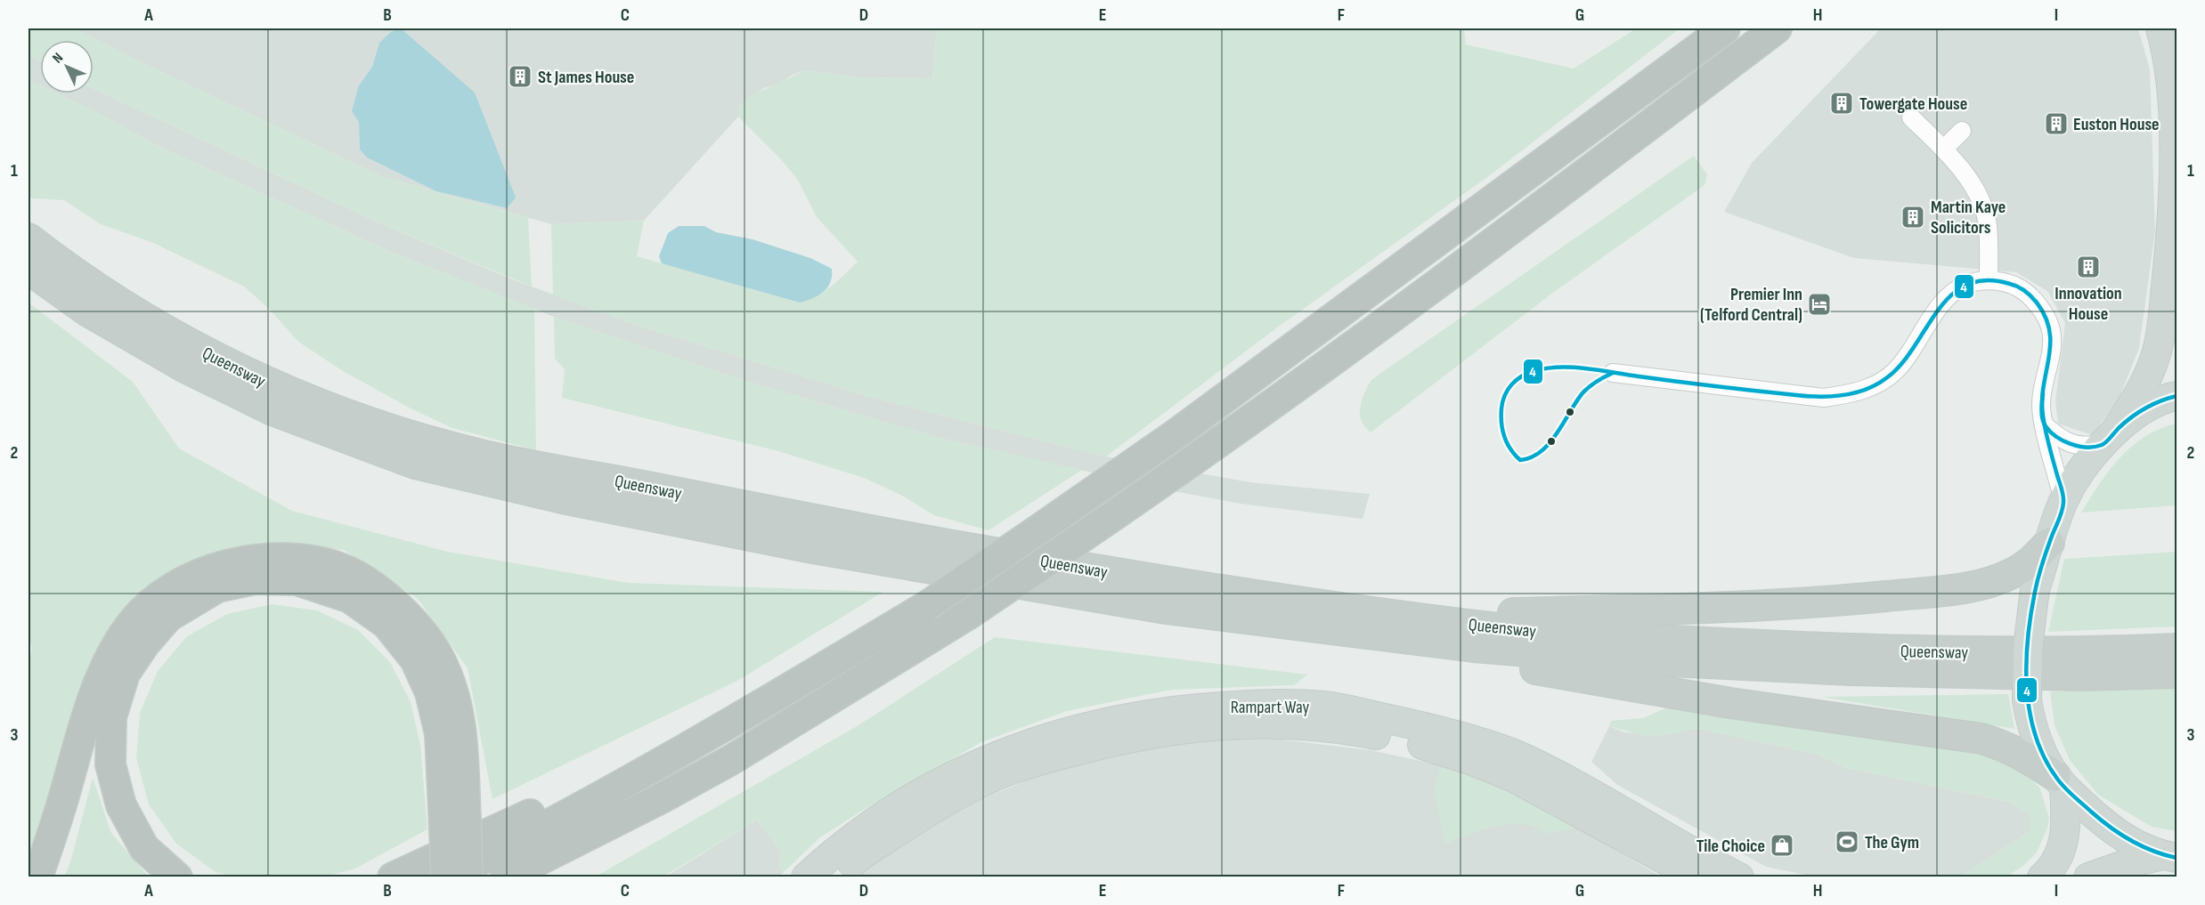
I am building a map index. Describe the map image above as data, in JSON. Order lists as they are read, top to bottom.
{
  "streets": {
    "highway": ["Queensway"],
    "main road": ["Rampart Way"]
  },
  "places": {
    "building": [
      "St James House",
      "Towergate House",
      "Euston House",
      "Martin Kaye Solicitors",
      "Innovation House"
    ],
    "hotel": ["Premier Inn (Telford Central)"],
    "sports": ["The Gym"],
    "shop": ["Tile Choice"]
  },
  "lines": ["transit line 4"],
  "north": "top left",
  "grid": {
    "columns": [
      "A",
      "B",
      "C",
      "D",
      "E",
      "F",
      "G",
      "H",
      "I"
    ],
    "rows": ["1", "2", "3"]
  }
}
